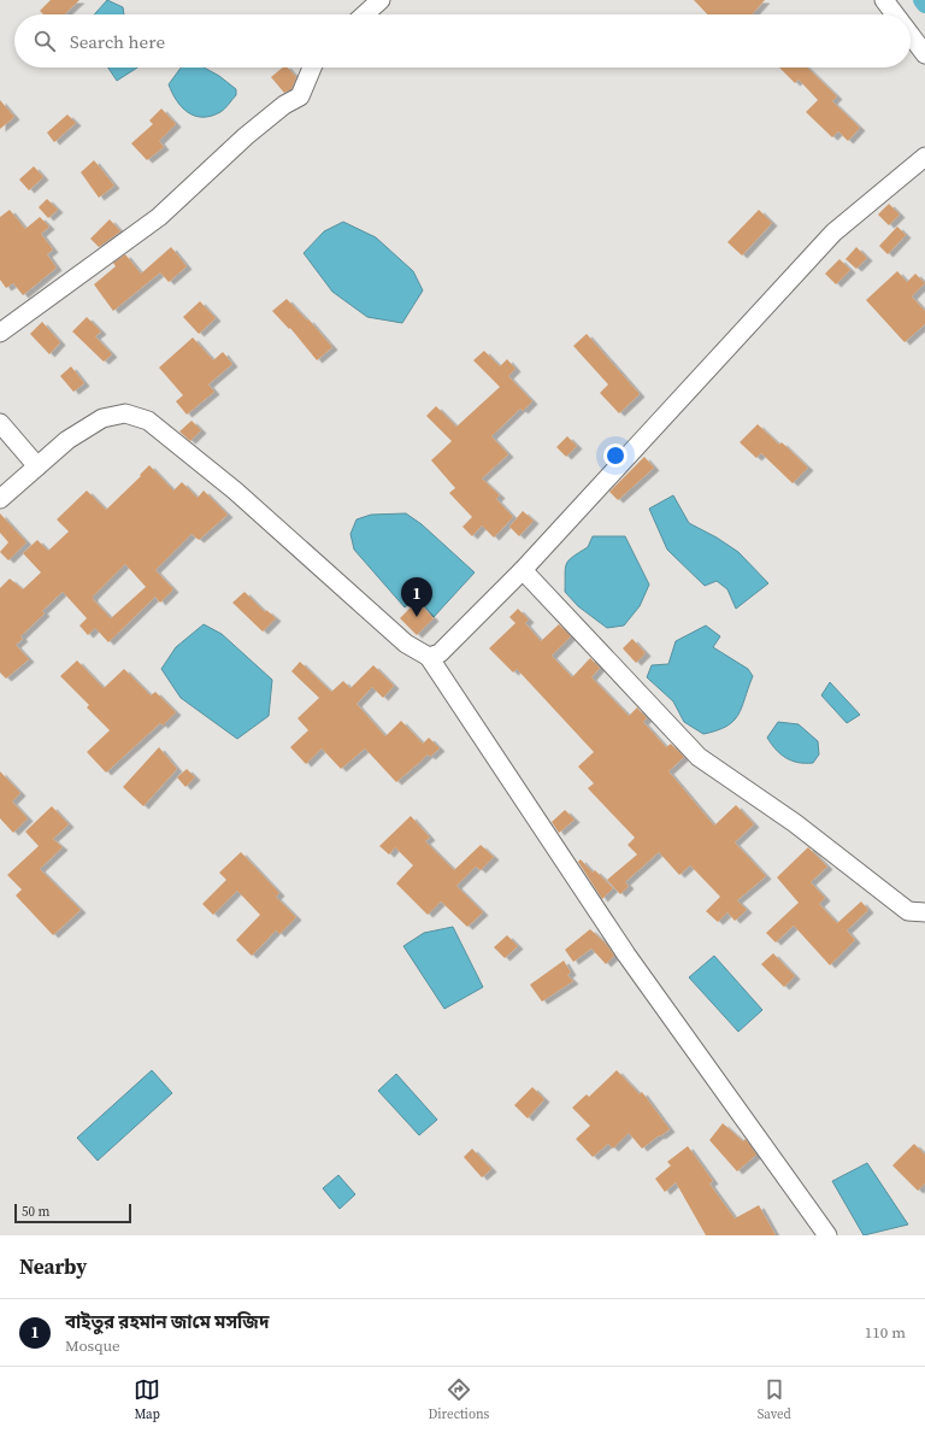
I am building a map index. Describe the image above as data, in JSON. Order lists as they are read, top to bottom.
{
  "scale_bar": "50 m",
  "page": {
    "search": "Search here",
    "pins": "1",
    "scale": "50 m",
    "heading": "Nearby",
    "list": [
      {
        "mark": "1",
        "name": "বাইতুর রহমান জা‌মে মস‌জিদ",
        "note": "Mosque",
        "value": "110 m"
      }
    ],
    "nav": ["Map", "Directions", "Saved"]
  }
}
